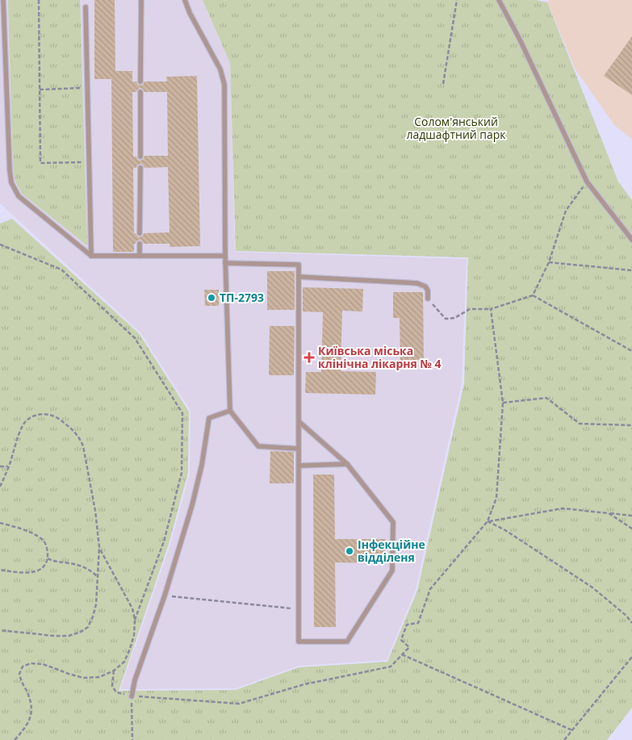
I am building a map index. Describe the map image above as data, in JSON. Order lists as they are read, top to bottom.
{
  "parks": ["Солом'янський ладшафтний парк"],
  "places": {
    "other": ["ТП-2793", "Інфекційне відділеня"],
    "health": ["Київська міська клінічна лікарня № 4"]
  }
}
